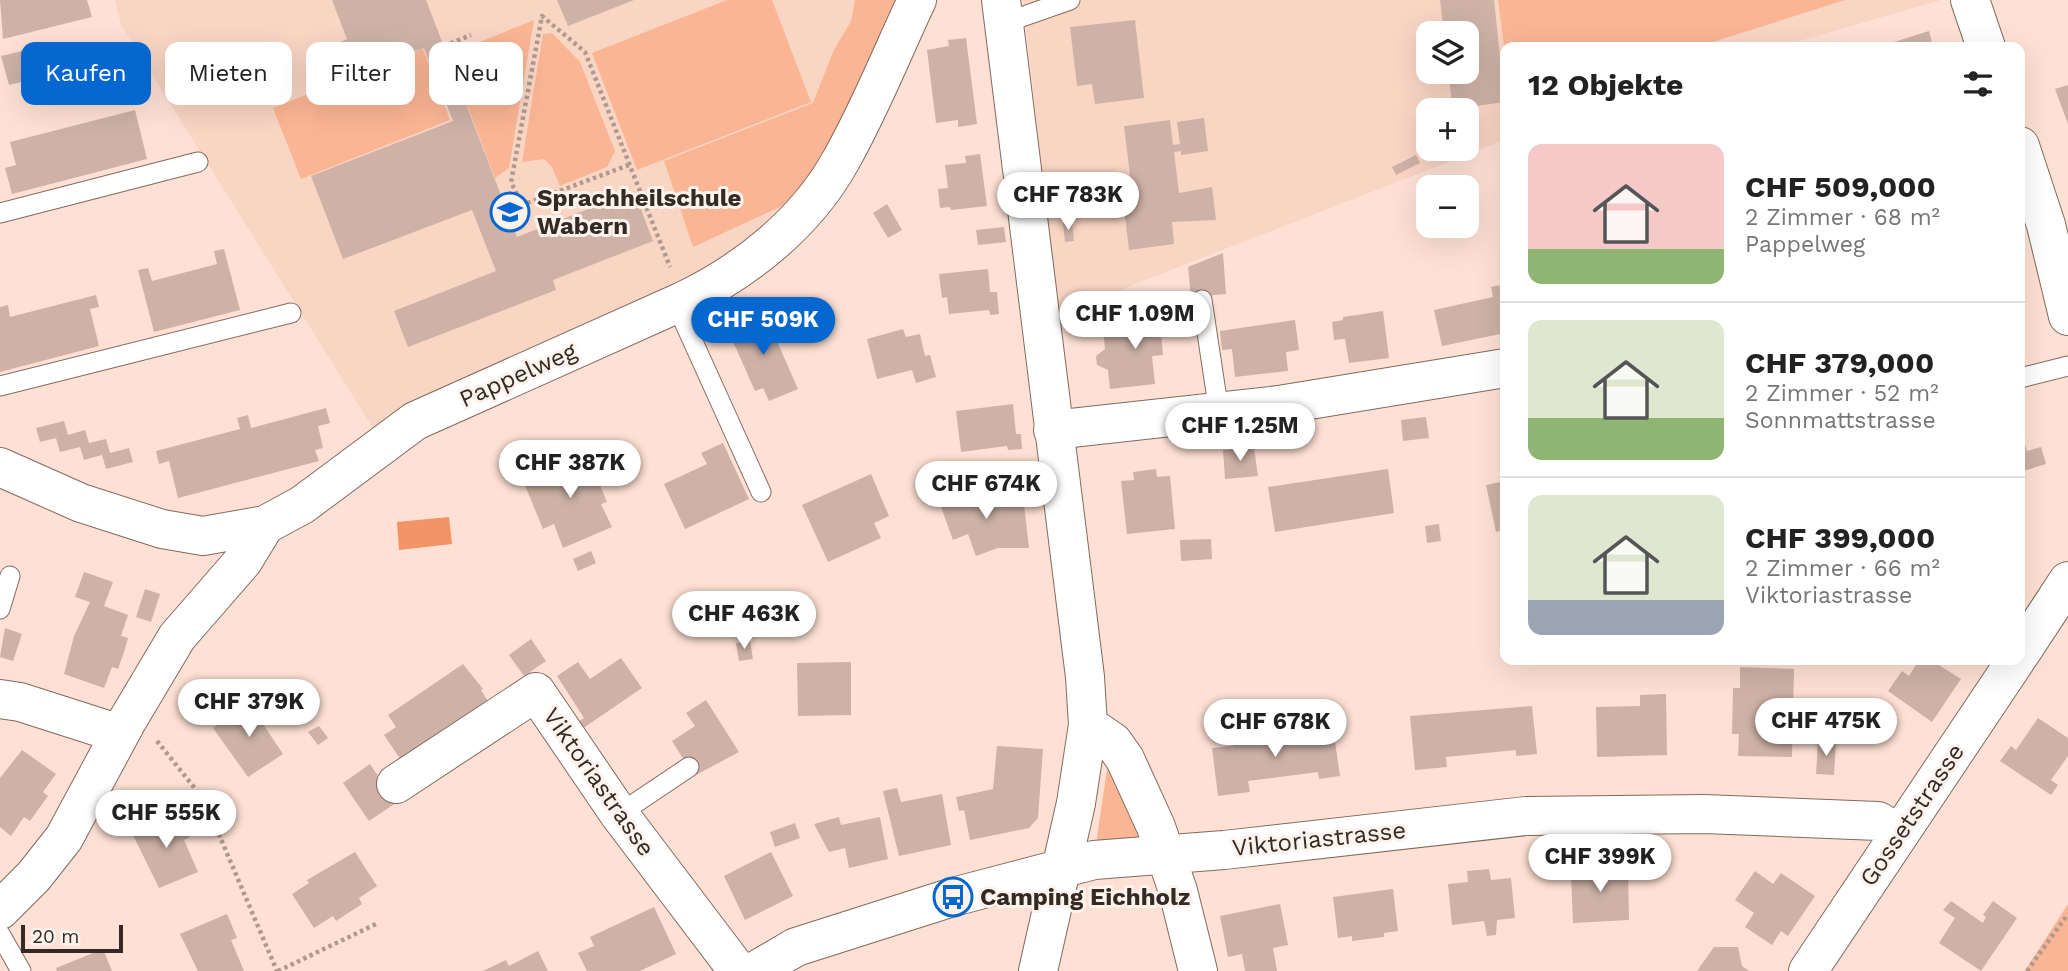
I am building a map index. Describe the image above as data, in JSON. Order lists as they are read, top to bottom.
{
  "streets": {
    "street": ["Pappelweg", "Viktoriastrasse", "Gossetstrasse"]
  },
  "crossings": [
    ["Viktoriastrasse", "Gossetstrasse"]
  ],
  "places": {
    "school or university": ["Sprachheilschule Wabern"],
    "bus stop": ["Camping Eichholz"]
  },
  "scale_bar": "20 m",
  "page": {
    "map_buttons": ["+", "−"],
    "chip": [
      "Kaufen",
      "Mieten",
      "Filter",
      "Neu"
    ],
    "heading": "12 Objekte",
    "list": [
      {
        "name": "CHF 509,000",
        "note": "2 Zimmer · 68 m² · Pappelweg"
      },
      {
        "name": "CHF 379,000",
        "note": "2 Zimmer · 52 m² · Sonnmattstrasse"
      },
      {
        "name": "CHF 399,000",
        "note": "2 Zimmer · 66 m² · Viktoriastrasse"
      }
    ],
    "price": [
      "CHF 783K",
      "CHF 1.09M",
      "CHF 509K",
      "CHF 1.25M",
      "CHF 387K",
      "CHF 674K",
      "CHF 463K",
      "CHF 379K",
      "CHF 475K",
      "CHF 678K",
      "CHF 555K",
      "CHF 399K"
    ],
    "scale": "20 m"
  }
}
